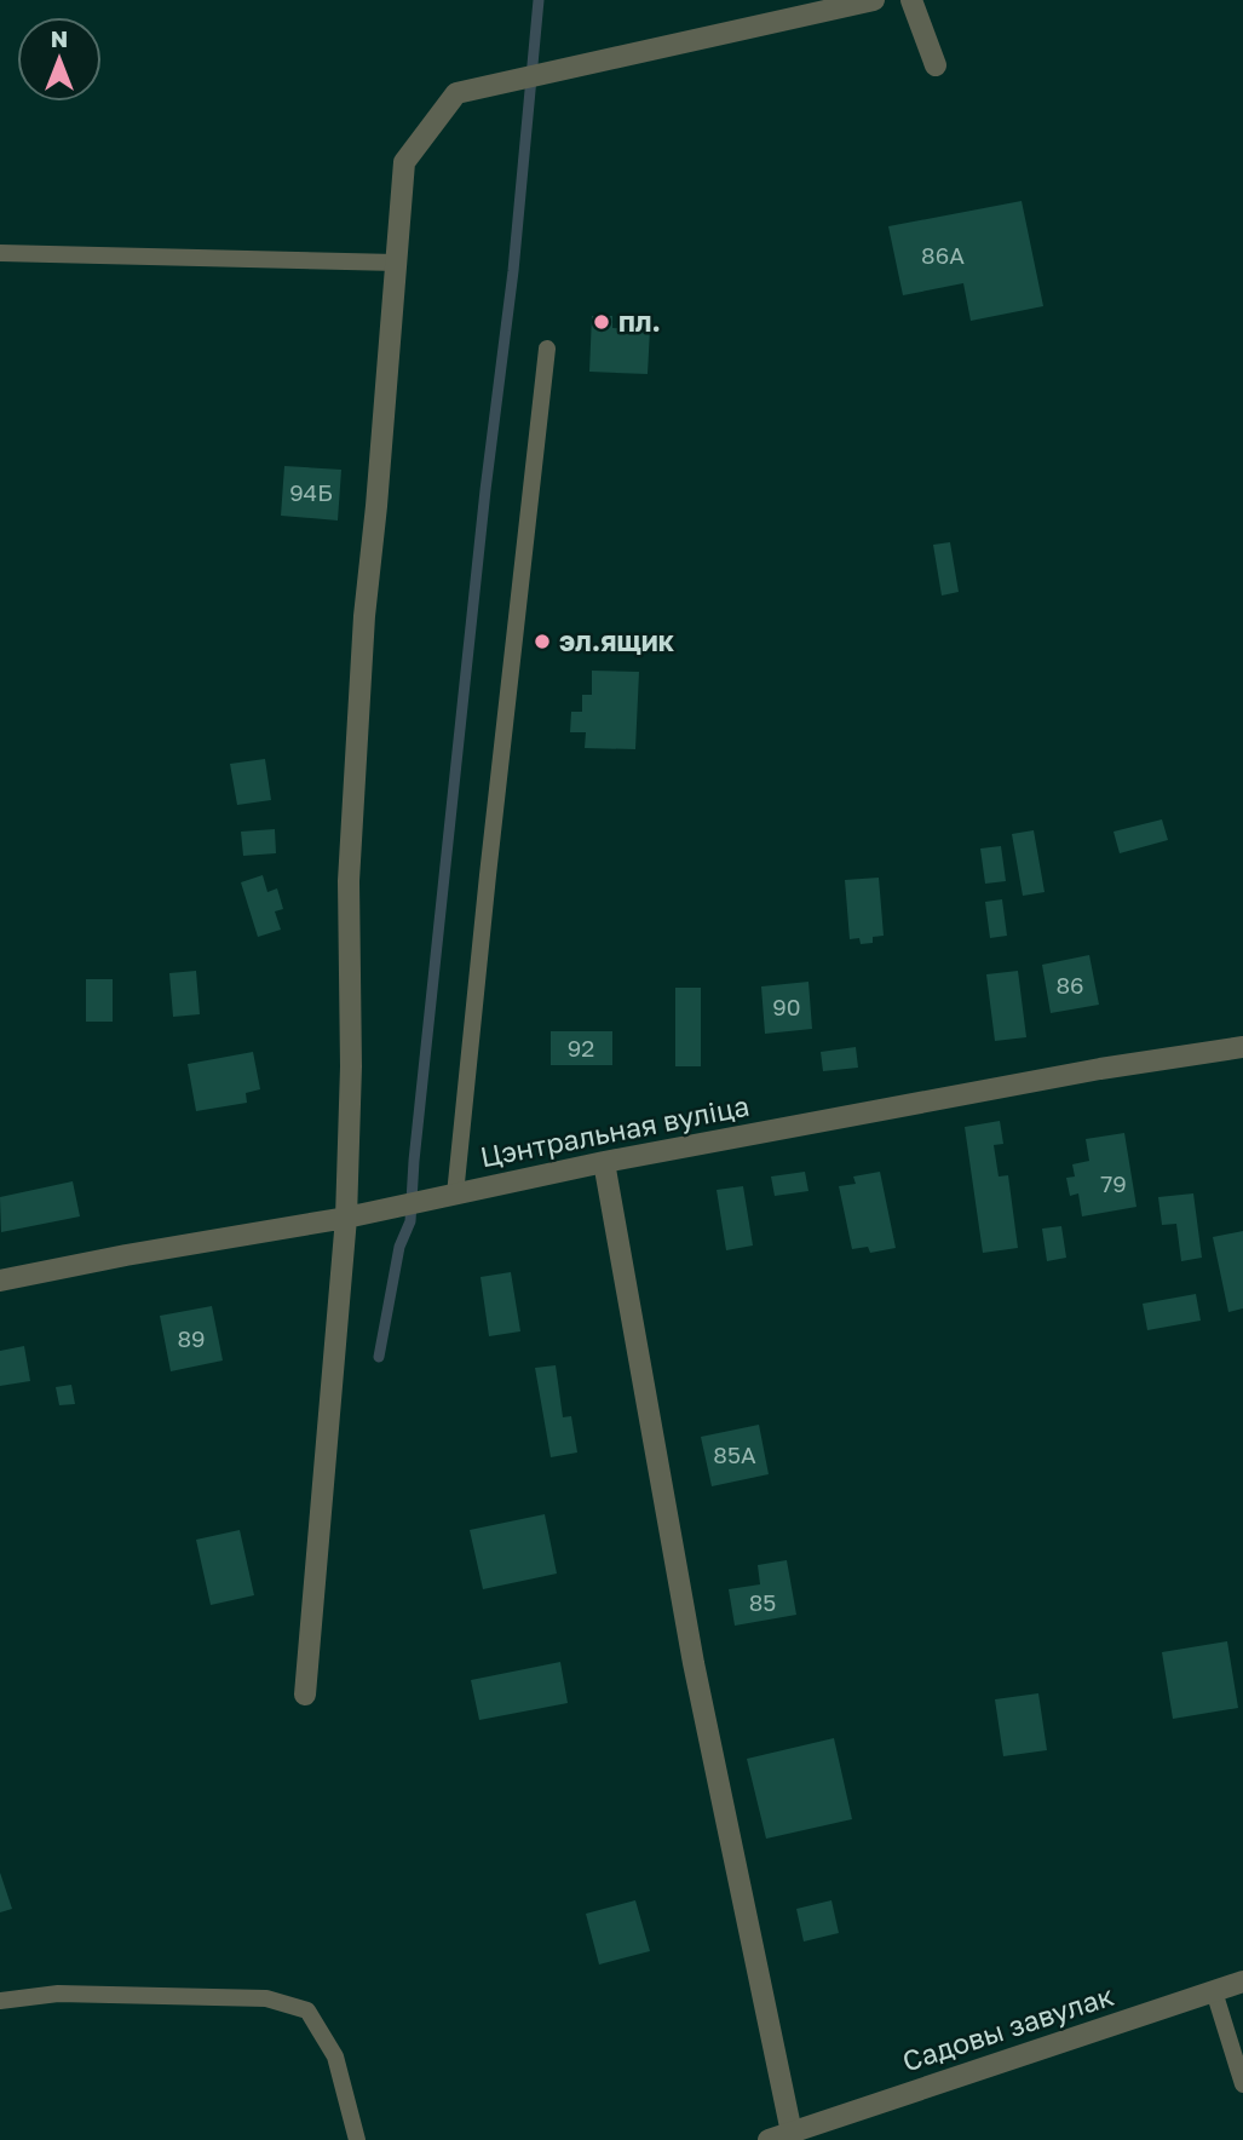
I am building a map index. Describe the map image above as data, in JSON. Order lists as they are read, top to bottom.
{
  "streets": {
    "street": ["Цэнтральная вуліца", "Садовы завулак"]
  },
  "places": ["пл.", "эл.ящик"],
  "house_numbers": [
    "86А",
    "94Б",
    "86",
    "90",
    "92",
    "79",
    "89",
    "85А",
    "85"
  ],
  "north": "top"
}
